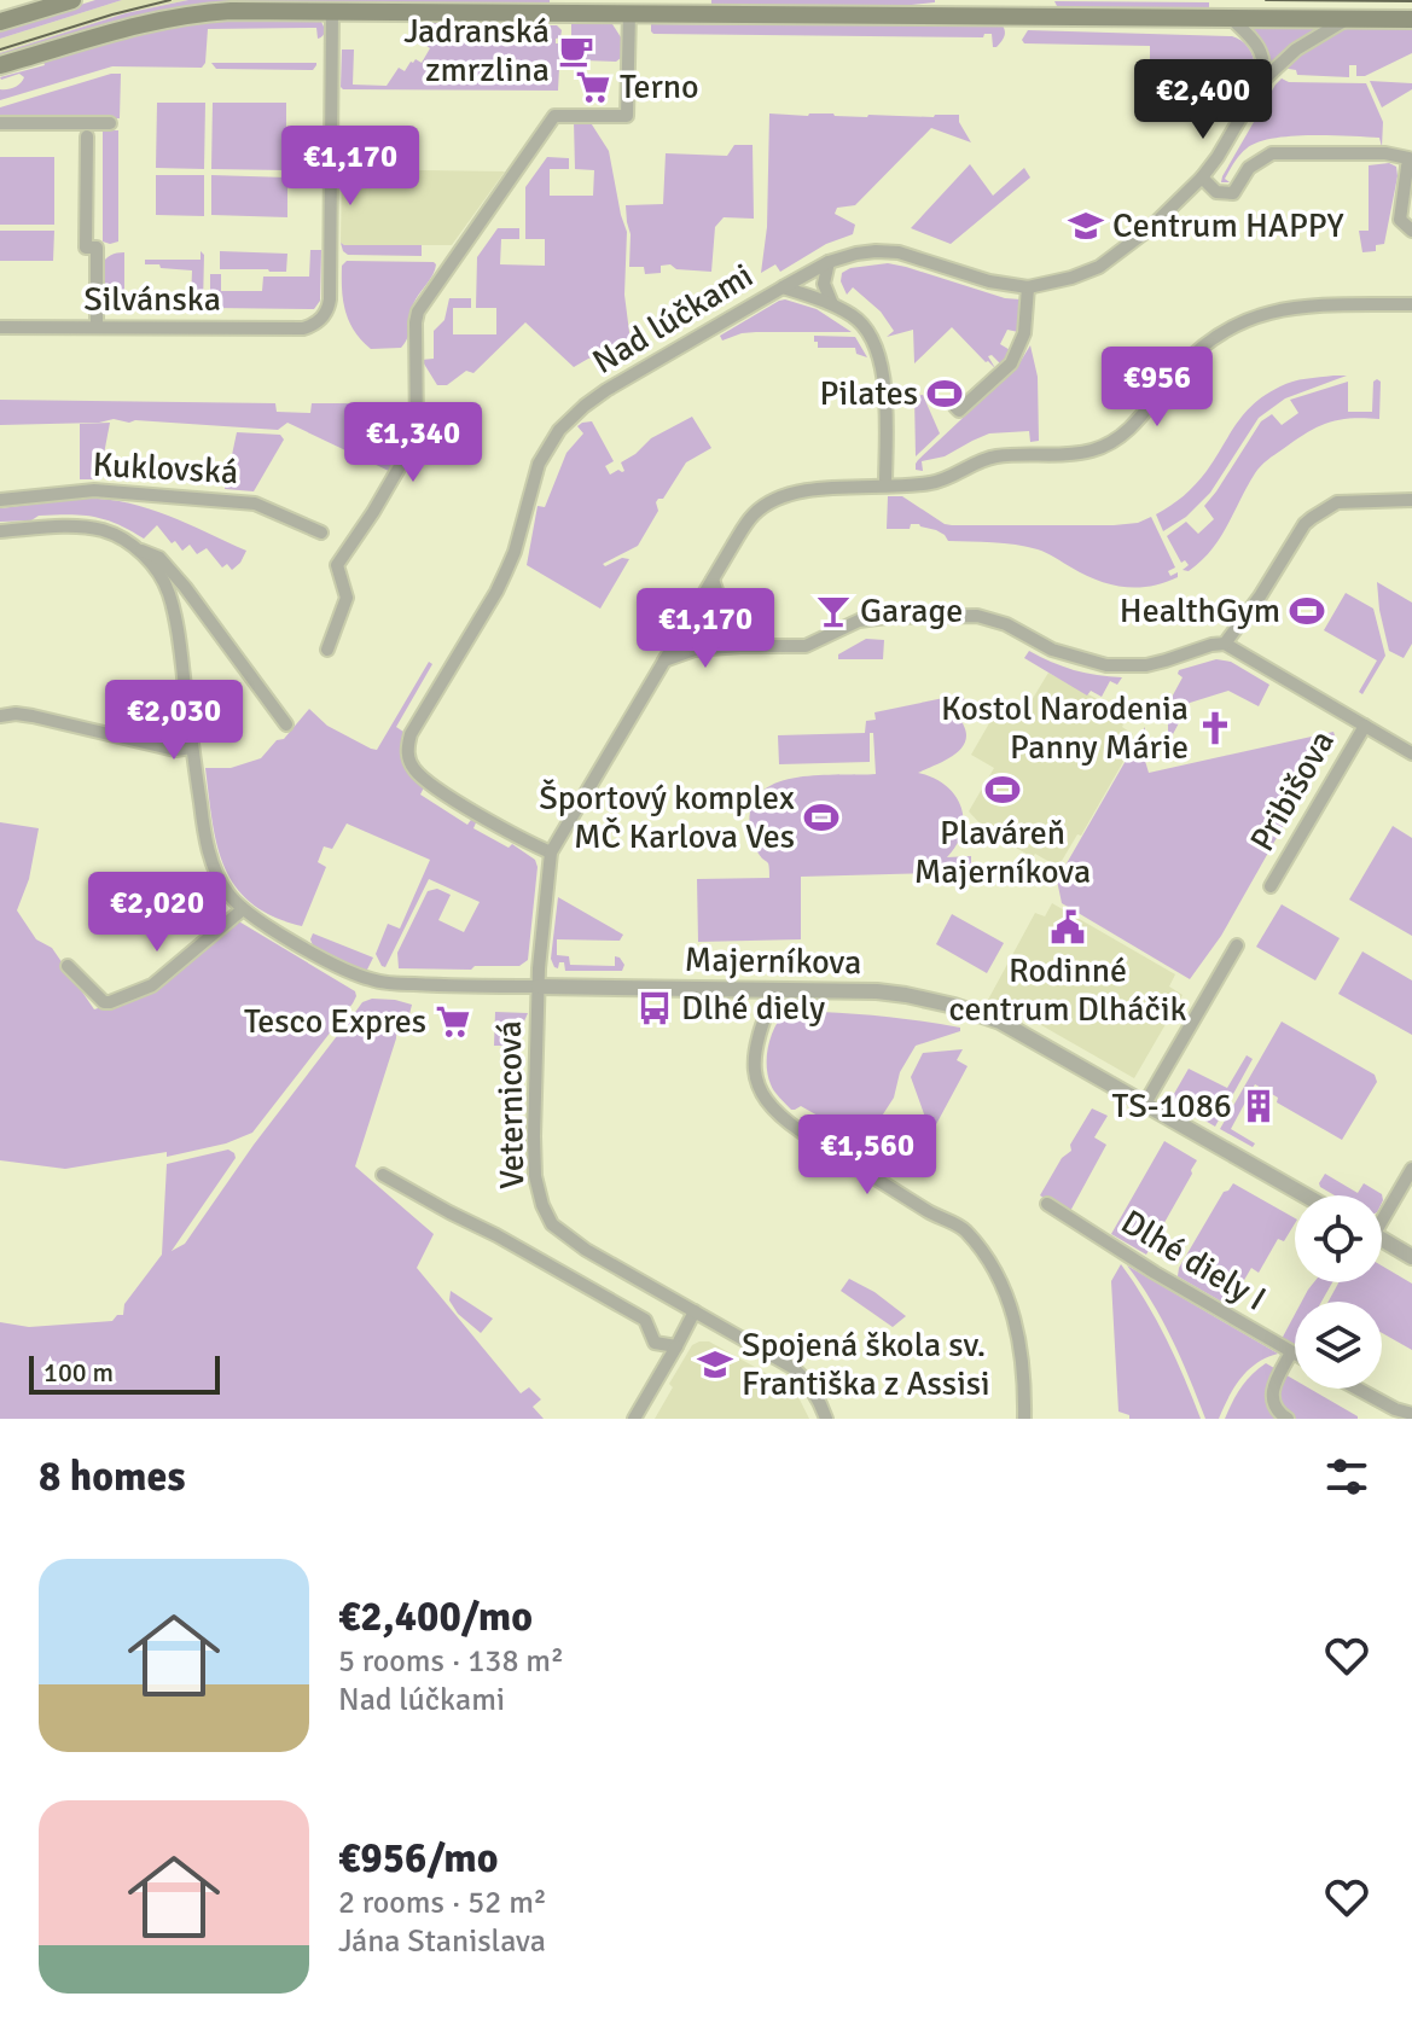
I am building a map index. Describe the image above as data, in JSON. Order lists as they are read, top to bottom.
{
  "streets": {
    "street": [
      "Silvánska",
      "Nad lúčkami",
      "Kuklovská",
      "Pribišova",
      "Majerníkova",
      "Veternicová",
      "Dlhé diely I"
    ]
  },
  "crossings": [
    ["Nad lúčkami", "Veternicová"],
    ["Kuklovská", "Majerníkova"],
    ["Majerníkova", "Veternicová"]
  ],
  "places": {
    "cafe": ["Jadranská zmrzlina"],
    "supermarket": ["Terno", "Tesco Expres"],
    "school or university": ["Centrum HAPPY", "Spojená škola sv. Františka z Assisi"],
    "sports": [
      "Pilates",
      "HealthGym",
      "Plaváreň Majerníkova",
      "Športový komplex MČ Karlova Ves"
    ],
    "bar": ["Garage"],
    "church": ["Kostol Narodenia Panny Márie"],
    "public building": ["Rodinné centrum Dlháčik"],
    "bus stop": ["Dlhé diely"],
    "building": ["TS-1086"]
  },
  "scale_bar": "100 m",
  "page": {
    "price": [
      "€2,400",
      "€1,170",
      "€956",
      "€1,340",
      "€1,170",
      "€2,030",
      "€2,020",
      "€1,560"
    ],
    "scale": "100 m",
    "heading": "8 homes",
    "list": [
      {
        "name": "€2,400/mo",
        "note": "5 rooms · 138 m² · Nad lúčkami"
      },
      {
        "name": "€956/mo",
        "note": "2 rooms · 52 m² · Jána Stanislava"
      }
    ]
  }
}
